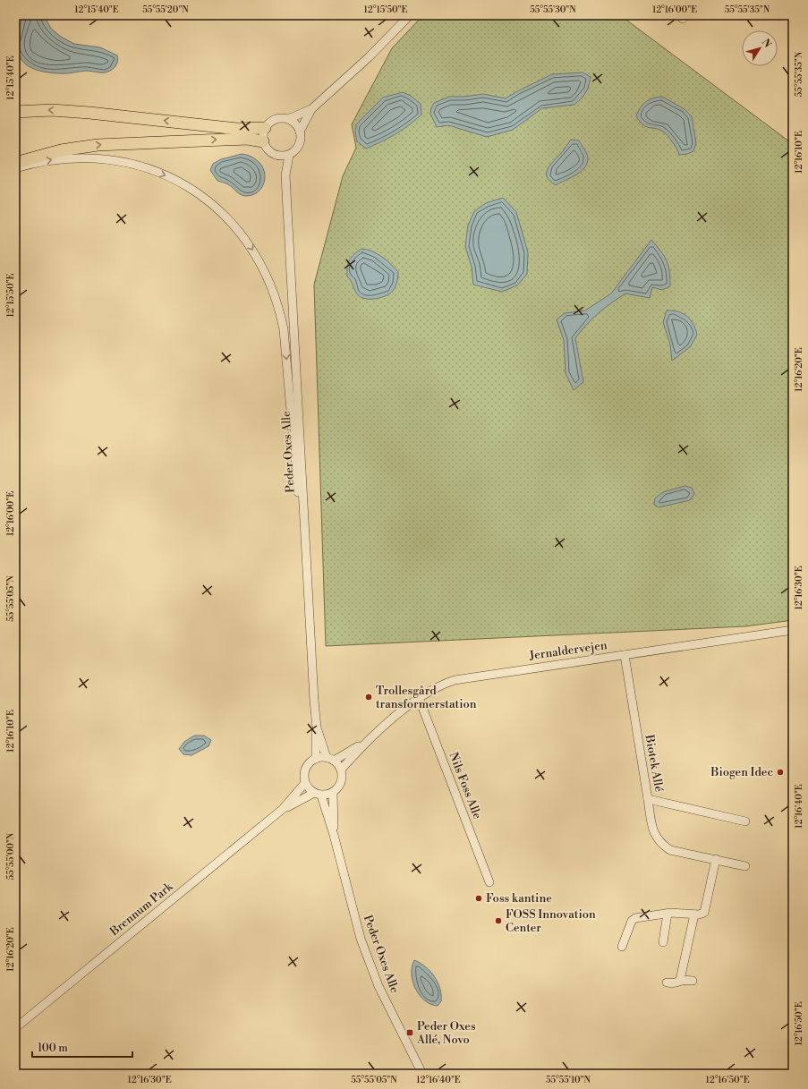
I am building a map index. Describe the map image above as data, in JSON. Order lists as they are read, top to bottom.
{
  "streets": {
    "street": [
      "Peder Oxes Alle",
      "Jernaldervejen",
      "Biotek Allé",
      "Nils Foss Alle",
      "Brennum Park"
    ]
  },
  "crossings": [
    ["Peder Oxes Alle", "Jernaldervejen"],
    ["Peder Oxes Alle", "Brennum Park"],
    ["Jernaldervejen", "Biotek Allé"],
    ["Jernaldervejen", "Nils Foss Alle"],
    ["Jernaldervejen", "Brennum Park"]
  ],
  "places": {
    "other": [
      "Trollesgård transformerstation",
      "Biogen Idec",
      "Foss kantine",
      "FOSS Innovation Center"
    ],
    "transit": ["Peder Oxes Allé, Novo"]
  },
  "scale_bar": "100 m",
  "north": "top right",
  "coordinates": [
    "12°15'40\"E",
    "55°55'20\"N",
    "12°15'50\"E",
    "55°55'30\"N",
    "12°16'00\"E",
    "55°55'35\"N",
    "12°16'10\"E",
    "12°16'20\"E",
    "12°16'30\"E",
    "55°55'05\"N",
    "12°16'40\"E",
    "55°55'00\"N",
    "12°16'50\"E",
    "55°55'10\"N"
  ]
}
